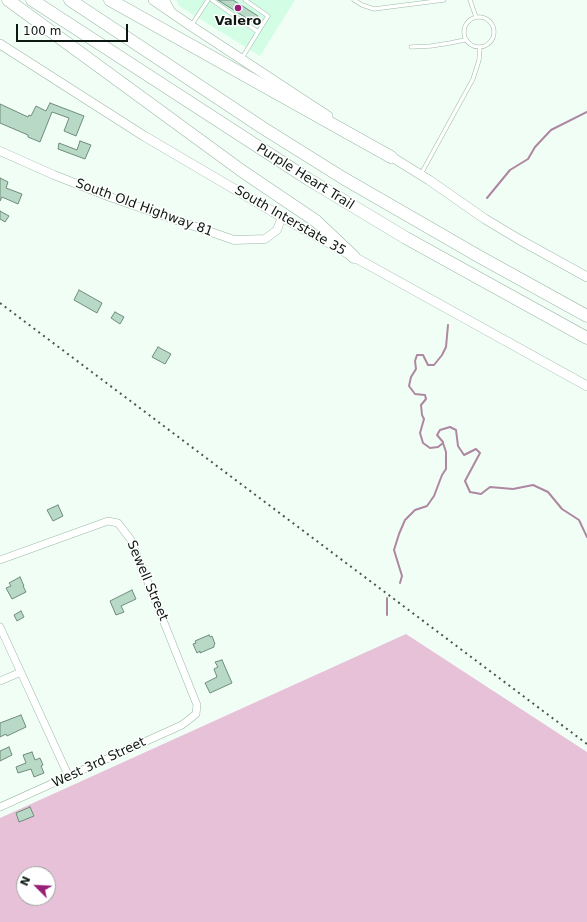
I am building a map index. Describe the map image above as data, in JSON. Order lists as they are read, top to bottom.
{
  "streets": {
    "highway": ["Purple Heart Trail"],
    "main road": ["South Interstate 35"],
    "street": ["South Old Highway 81", "Sewell Street", "West 3rd Street"]
  },
  "crossings": [
    ["South Old Highway 81", "South Interstate 35"],
    ["Sewell Street", "West 3rd Street"]
  ],
  "places": ["Valero"],
  "scale_bar": "100 m",
  "north": "top left"
}
